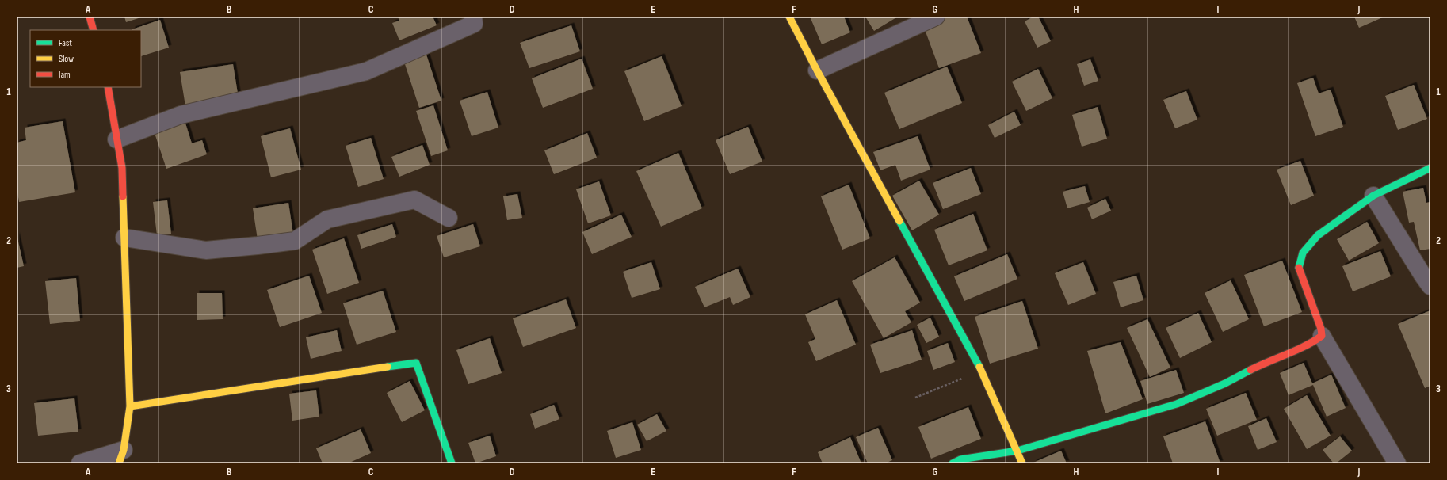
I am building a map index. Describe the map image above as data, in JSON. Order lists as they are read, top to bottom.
{
  "legend": ["Fast", "Slow", "Jam"],
  "grid": {
    "columns": [
      "A",
      "B",
      "C",
      "D",
      "E",
      "F",
      "G",
      "H",
      "I",
      "J"
    ],
    "rows": ["1", "2", "3"]
  }
}
